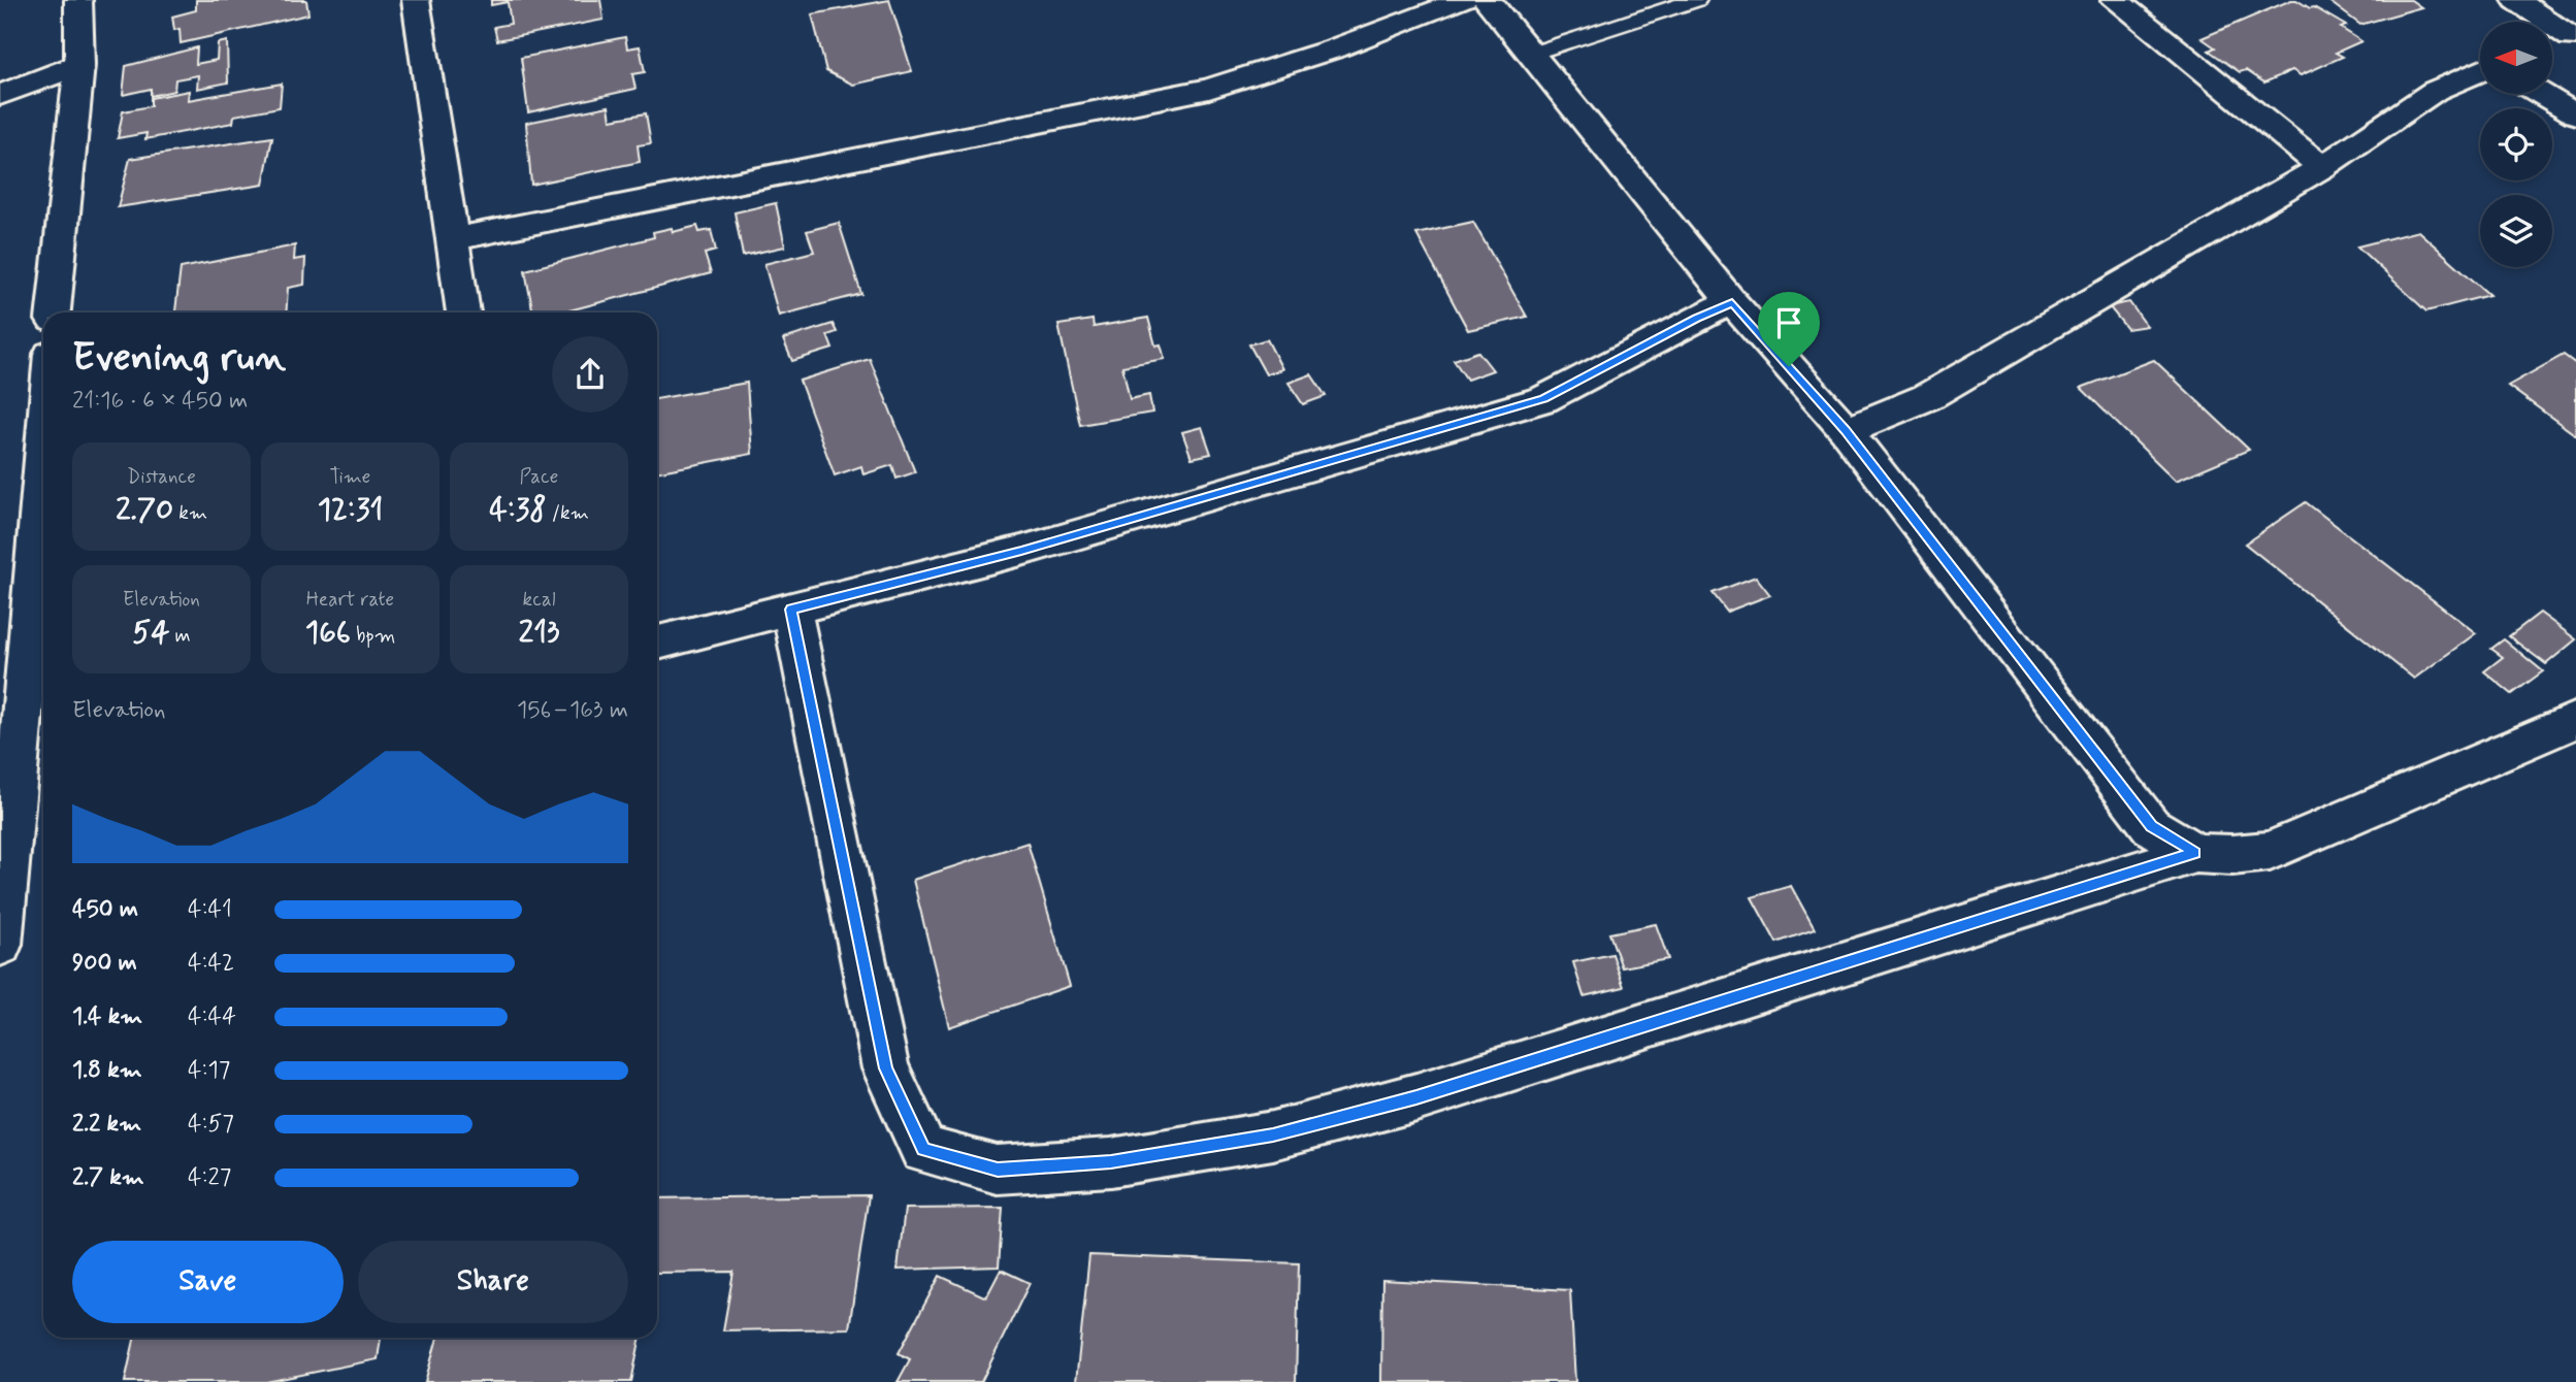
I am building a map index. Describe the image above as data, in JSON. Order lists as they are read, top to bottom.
{
  "north": "left",
  "page": {
    "heading": ["Evening run", "21:16 · 6 × 450 m"],
    "stats": [
      ["Distance", "2.70 km"],
      ["Time", "12:31"],
      ["Pace", "4:38 /km"],
      ["Elevation", "54 m"],
      ["Heart rate", "166 bpm"],
      ["kcal", "213"]
    ],
    "chart": ["Elevation", "156–163 m"],
    "list": [
      {
        "name": "450 m",
        "note": "4:41"
      },
      {
        "name": "900 m",
        "note": "4:42"
      },
      {
        "name": "1.4 km",
        "note": "4:44"
      },
      {
        "name": "1.8 km",
        "note": "4:17"
      },
      {
        "name": "2.2 km",
        "note": "4:57"
      },
      {
        "name": "2.7 km",
        "note": "4:27"
      }
    ],
    "buttons": ["Save", "Share"]
  }
}
